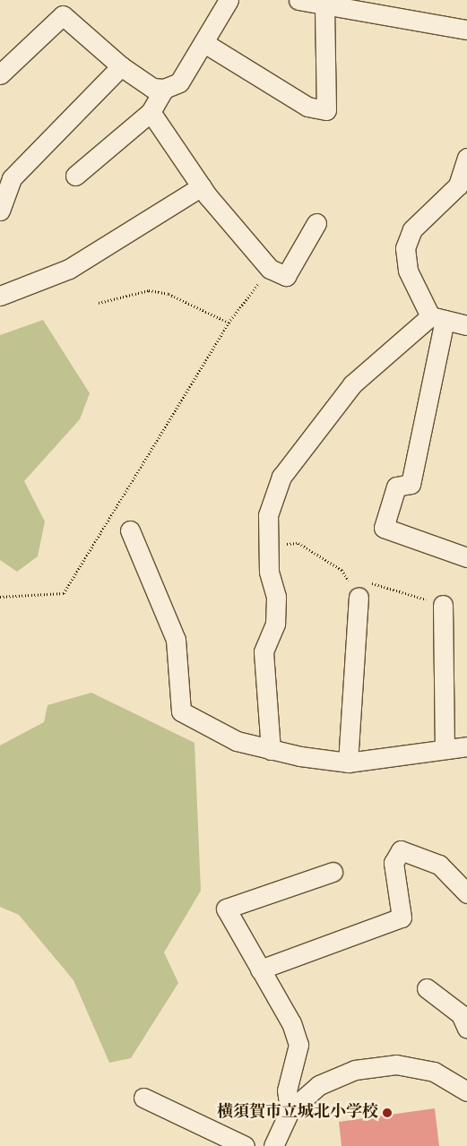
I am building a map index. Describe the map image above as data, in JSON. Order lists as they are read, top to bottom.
{
  "places": ["横須賀市立城北小学校"]
}
